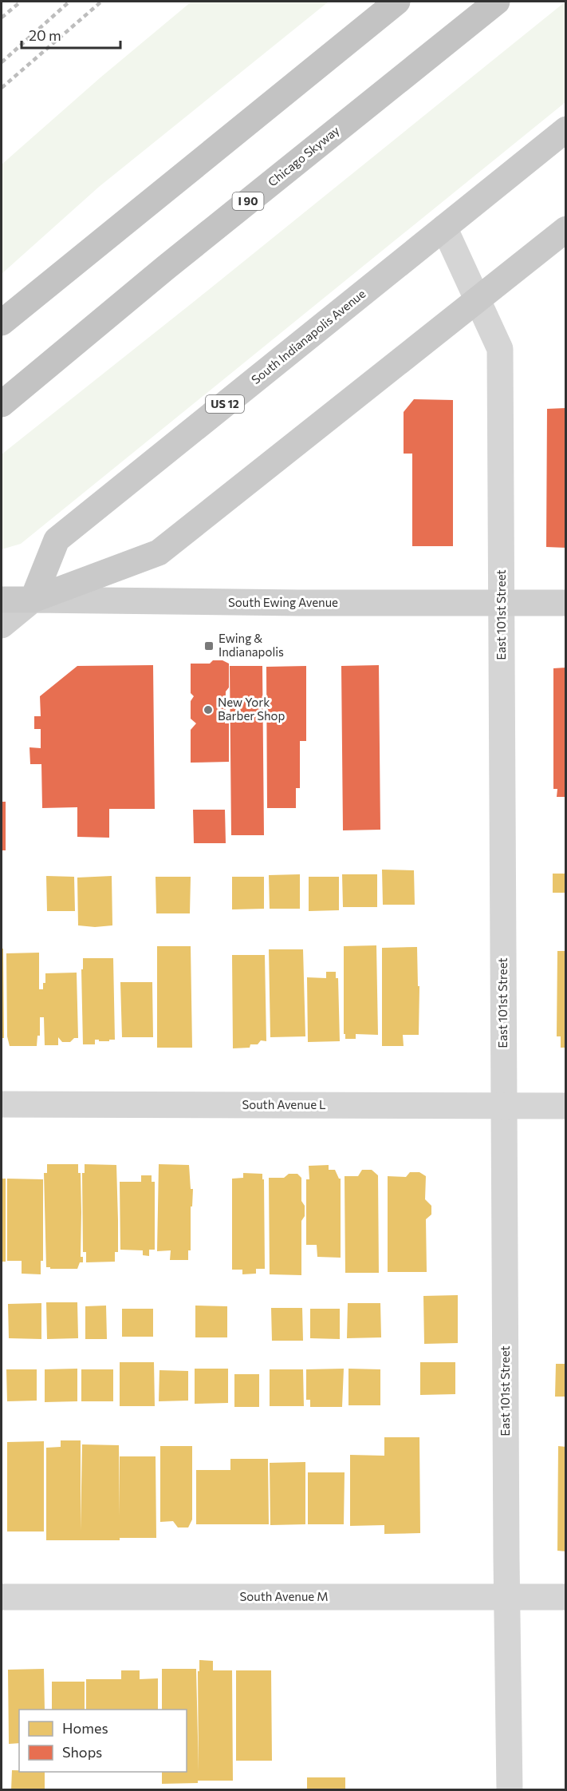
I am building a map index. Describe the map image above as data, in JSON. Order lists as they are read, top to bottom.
{
  "streets": {
    "highway": ["Chicago Skyway", "I 90"],
    "main road": ["South Indianapolis Avenue", "US 12", "South Ewing Avenue"],
    "street": ["East 101st Street", "South Avenue L", "South Avenue M"]
  },
  "crossings": [
    ["South Indianapolis Avenue", "South Ewing Avenue"],
    ["South Indianapolis Avenue", "East 101st Street"],
    ["South Ewing Avenue", "East 101st Street"],
    ["East 101st Street", "South Avenue L"],
    ["East 101st Street", "South Avenue M"]
  ],
  "places": {
    "transit": ["Ewing & Indianapolis"],
    "other": ["New York Barber Shop"]
  },
  "legend": ["Homes", "Shops"],
  "scale_bar": "20 m"
}
